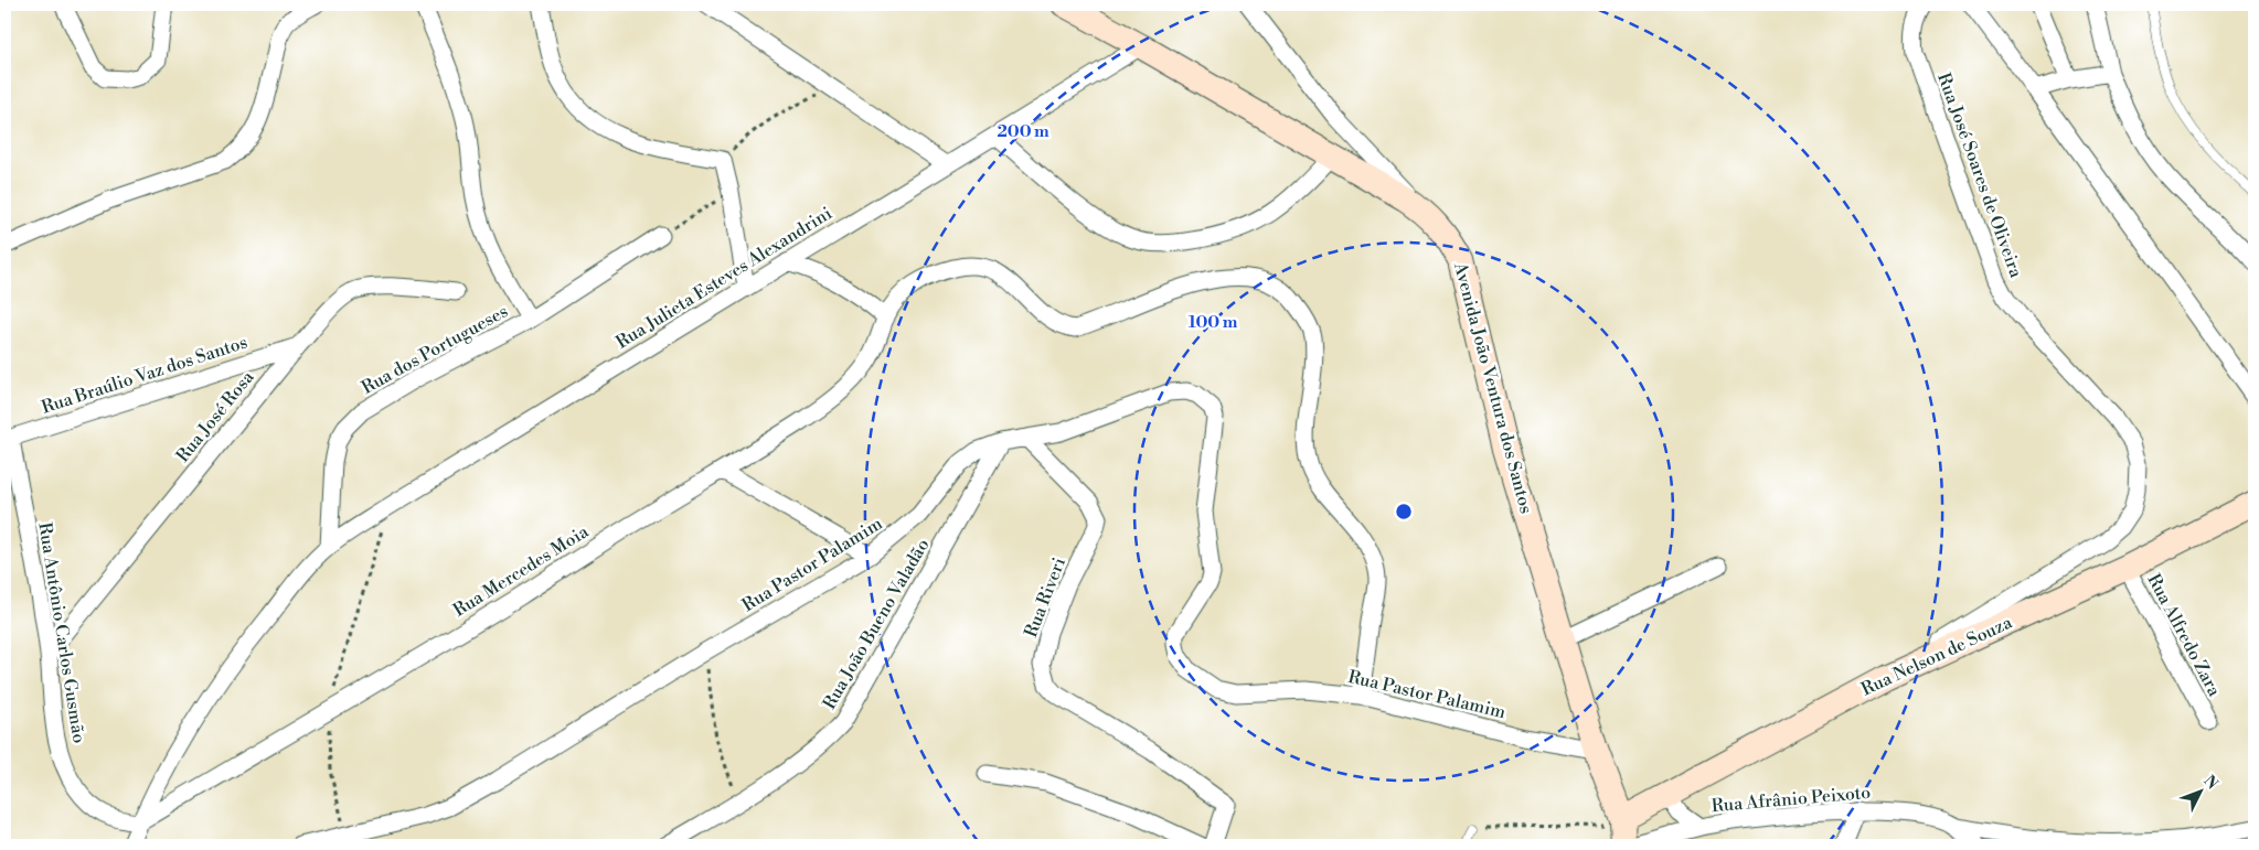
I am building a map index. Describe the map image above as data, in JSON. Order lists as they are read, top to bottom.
{
  "streets": {
    "main road": ["Avenida João Ventura dos Santos", "Rua Nelson de Souza"],
    "street": [
      "Rua José Soares de Oliveira",
      "Rua Julieta Esteves Alexandrini",
      "Rua dos Portugueses",
      "Rua Braúlio Vaz dos Santos",
      "Rua José Rosa",
      "Rua Pastor Palamim",
      "Rua Mercedes Moia",
      "Rua Riveri",
      "Rua João Bueno Valadão",
      "Rua Antônio Carlos Gusmão",
      "Rua Alfredo Zara",
      "Rua Afrânio Peixoto"
    ]
  },
  "crossings": [
    ["Rua José Soares de Oliveira", "Rua Nelson de Souza"],
    ["Rua Julieta Esteves Alexandrini", "Rua dos Portugueses"],
    ["Rua Julieta Esteves Alexandrini", "Avenida João Ventura dos Santos"],
    ["Rua Braúlio Vaz dos Santos", "Rua José Rosa"],
    ["Rua Braúlio Vaz dos Santos", "Rua Antônio Carlos Gusmão"],
    ["Avenida João Ventura dos Santos", "Rua Pastor Palamim"],
    ["Avenida João Ventura dos Santos", "Rua Nelson de Souza"],
    ["Avenida João Ventura dos Santos", "Rua Afrânio Peixoto"],
    ["Rua José Rosa", "Rua Antônio Carlos Gusmão"],
    ["Rua Pastor Palamim", "Rua Mercedes Moia"],
    ["Rua Pastor Palamim", "Rua Riveri"],
    ["Rua Pastor Palamim", "Rua João Bueno Valadão"],
    ["Rua Mercedes Moia", "Rua Antônio Carlos Gusmão"],
    ["Rua Alfredo Zara", "Rua Nelson de Souza"],
    ["Rua Nelson de Souza", "Rua Afrânio Peixoto"]
  ],
  "north": "top right",
  "rings": ["200 m", "100 m"]
}
